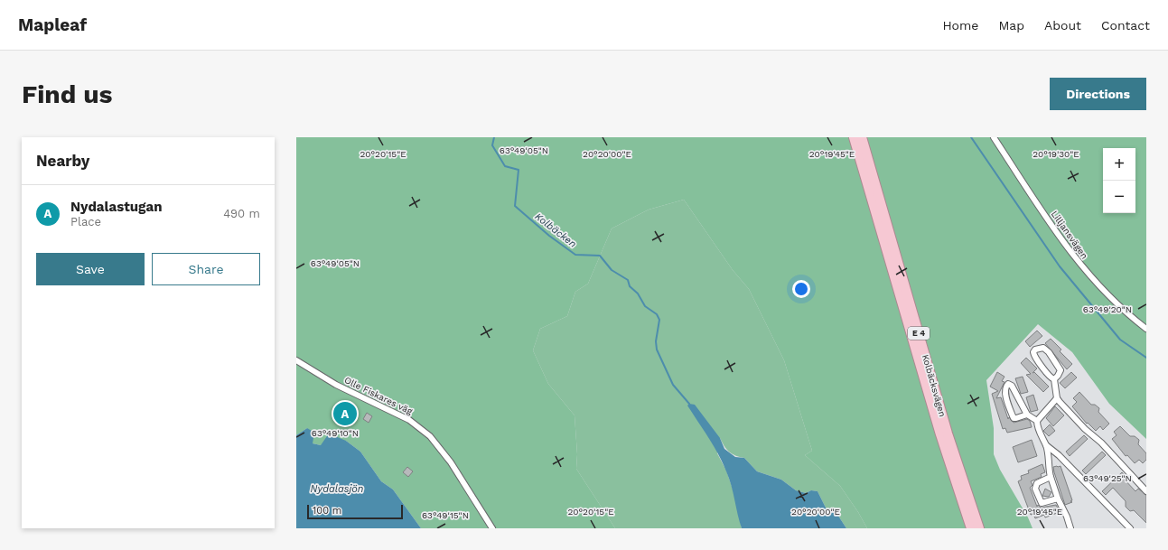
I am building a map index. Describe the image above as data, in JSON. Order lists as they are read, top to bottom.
{
  "streets": {
    "highway": ["E 4", "Kolbäcksvägen"],
    "street": ["Lilljansvägen", "Olle Fiskares väg"]
  },
  "water": ["Kolbäcken", "Nydalasjön"],
  "scale_bar": "100 m",
  "page": {
    "header": "Mapleaf",
    "nav": [
      "Home",
      "Map",
      "About",
      "Contact"
    ],
    "buttons": [
      "Directions",
      ["Save", "Share"]
    ],
    "title": "Find us",
    "heading": "Nearby",
    "map_buttons": ["+", "−"],
    "list": [
      {
        "mark": "A",
        "name": "Nydalastugan",
        "note": "Place",
        "value": "490 m"
      }
    ],
    "pins": "A",
    "scale": "100 m"
  },
  "coordinates": [
    "63°49'05\"N",
    "20°20'15\"E",
    "20°20'00\"E",
    "20°19'45\"E",
    "20°19'30\"E",
    "63°49'20\"N",
    "63°49'10\"N",
    "63°49'25\"N",
    "63°49'15\"N"
  ]
}
